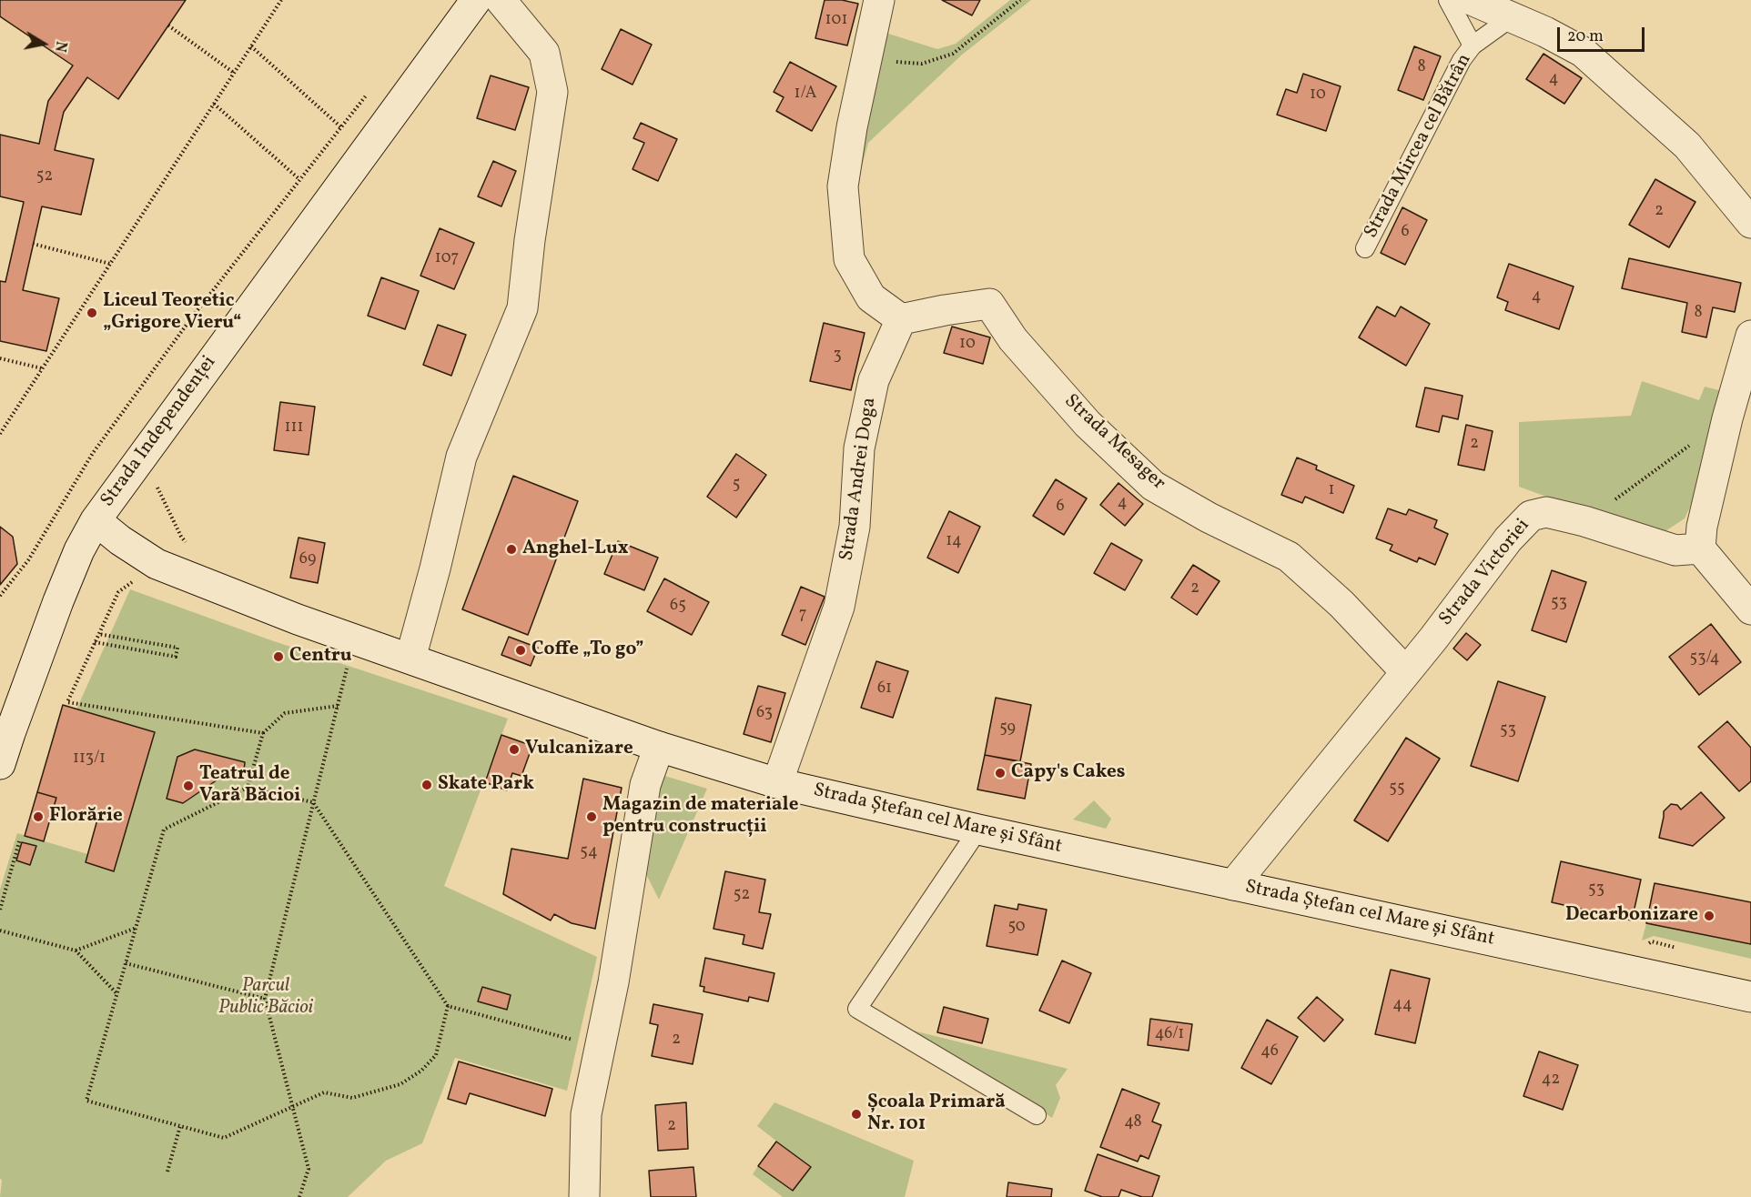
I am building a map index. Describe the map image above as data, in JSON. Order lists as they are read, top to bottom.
{
  "streets": {
    "street": [
      "Strada Independenței",
      "Strada Mesager",
      "Strada Andrei Doga",
      "Strada Victoriei",
      "Strada Ștefan cel Mare și Sfânt"
    ],
    "lane": ["Strada Mircea cel Bătrân"]
  },
  "crossings": [
    ["Strada Independenței", "Strada Ștefan cel Mare și Sfânt"],
    ["Strada Mesager", "Strada Andrei Doga"],
    ["Strada Mesager", "Strada Victoriei"],
    ["Strada Andrei Doga", "Strada Ștefan cel Mare și Sfânt"],
    ["Strada Victoriei", "Strada Ștefan cel Mare și Sfânt"]
  ],
  "parks": ["Parcul Public Băcioi"],
  "places": [
    "Liceul Teoretic „Grigore Vieru“",
    "Anghel-Lux",
    "Coffe „To go”",
    "Centru",
    "Vulcanizare",
    "Capy's Cakes",
    "Skate Park",
    "Teatrul de Vară Băcioi",
    "Florărie",
    "Magazin de materiale pentru construcții",
    "Decarbonizare",
    "Școala Primară Nr. 101"
  ],
  "house_numbers": [
    "101",
    "8",
    "4",
    "1/A",
    "10",
    "52",
    "2",
    "6",
    "107",
    "4",
    "8",
    "10",
    "3",
    "111",
    "2",
    "5",
    "1",
    "4",
    "6",
    "14",
    "69",
    "2",
    "53",
    "65",
    "7",
    "53/4",
    "61",
    "63",
    "59",
    "53",
    "113/1",
    "55",
    "54",
    "53",
    "52",
    "50",
    "44",
    "46/1",
    "2",
    "46",
    "42",
    "48",
    "2"
  ],
  "scale_bar": "20 m",
  "north": "right"
}
